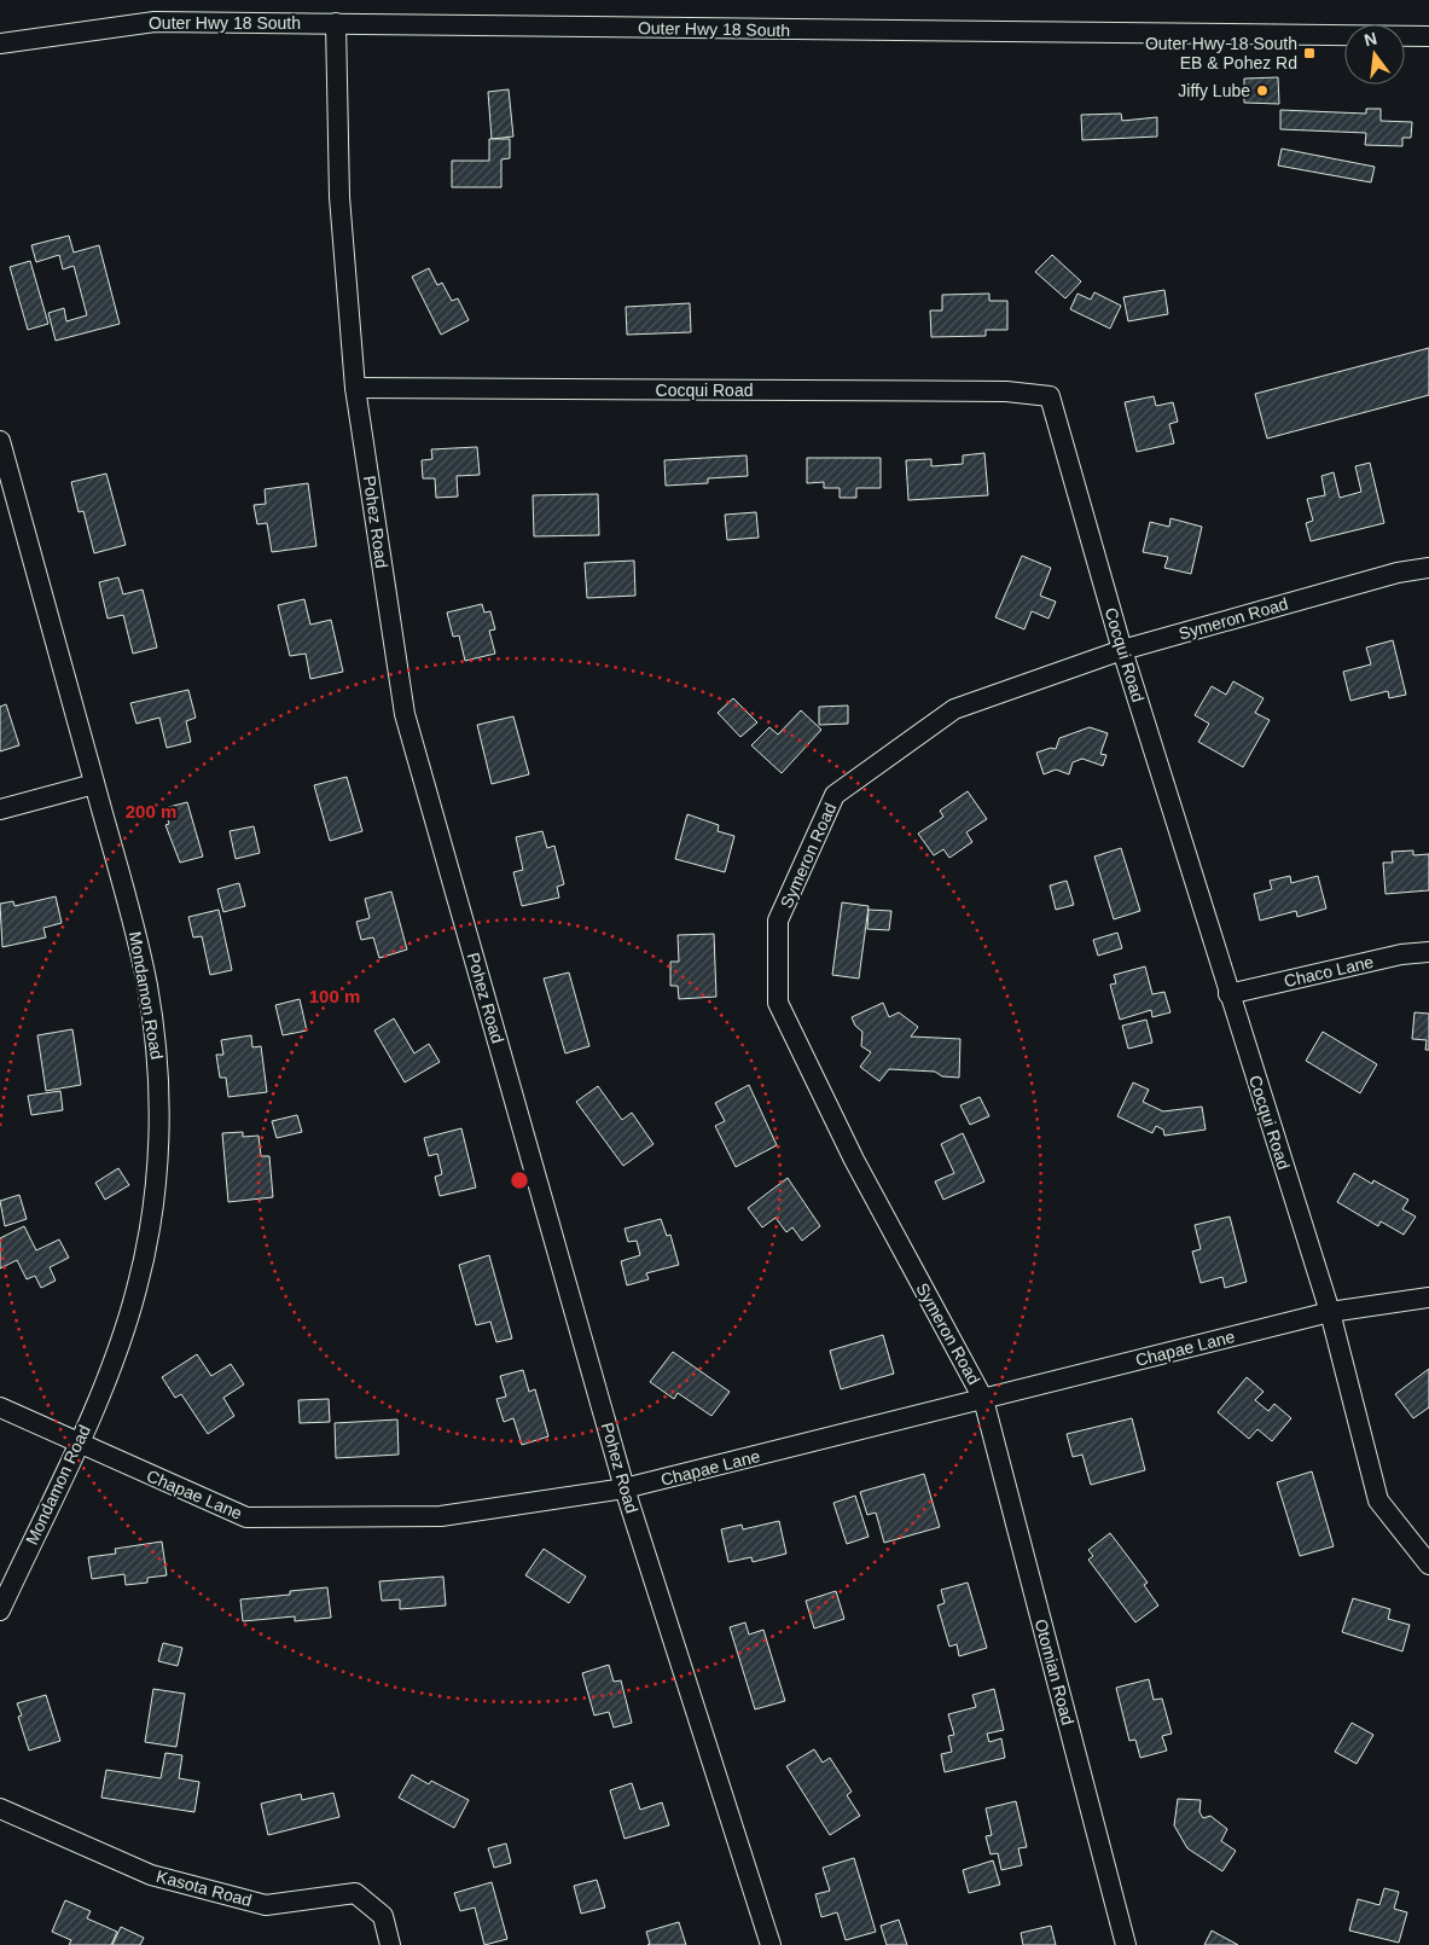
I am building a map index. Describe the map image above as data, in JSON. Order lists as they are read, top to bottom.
{
  "streets": {
    "street": [
      "Outer Hwy 18 South",
      "Cocqui Road",
      "Pohez Road",
      "Symeron Road",
      "Chaco Lane",
      "Mondamon Road",
      "Chapae Lane",
      "Otomian Road",
      "Kasota Road"
    ]
  },
  "crossings": [
    ["Outer Hwy 18 South", "Pohez Road"],
    ["Cocqui Road", "Pohez Road"],
    ["Cocqui Road", "Symeron Road"],
    ["Cocqui Road", "Chaco Lane"],
    ["Cocqui Road", "Chapae Lane"],
    ["Pohez Road", "Chapae Lane"],
    ["Symeron Road", "Chapae Lane"],
    ["Symeron Road", "Otomian Road"],
    ["Mondamon Road", "Chapae Lane"],
    ["Chapae Lane", "Otomian Road"]
  ],
  "places": {
    "transit": ["Outer Hwy 18 South EB & Pohez Rd"],
    "other": ["Jiffy Lube"]
  },
  "north": "top",
  "rings": ["200 m", "100 m"]
}
